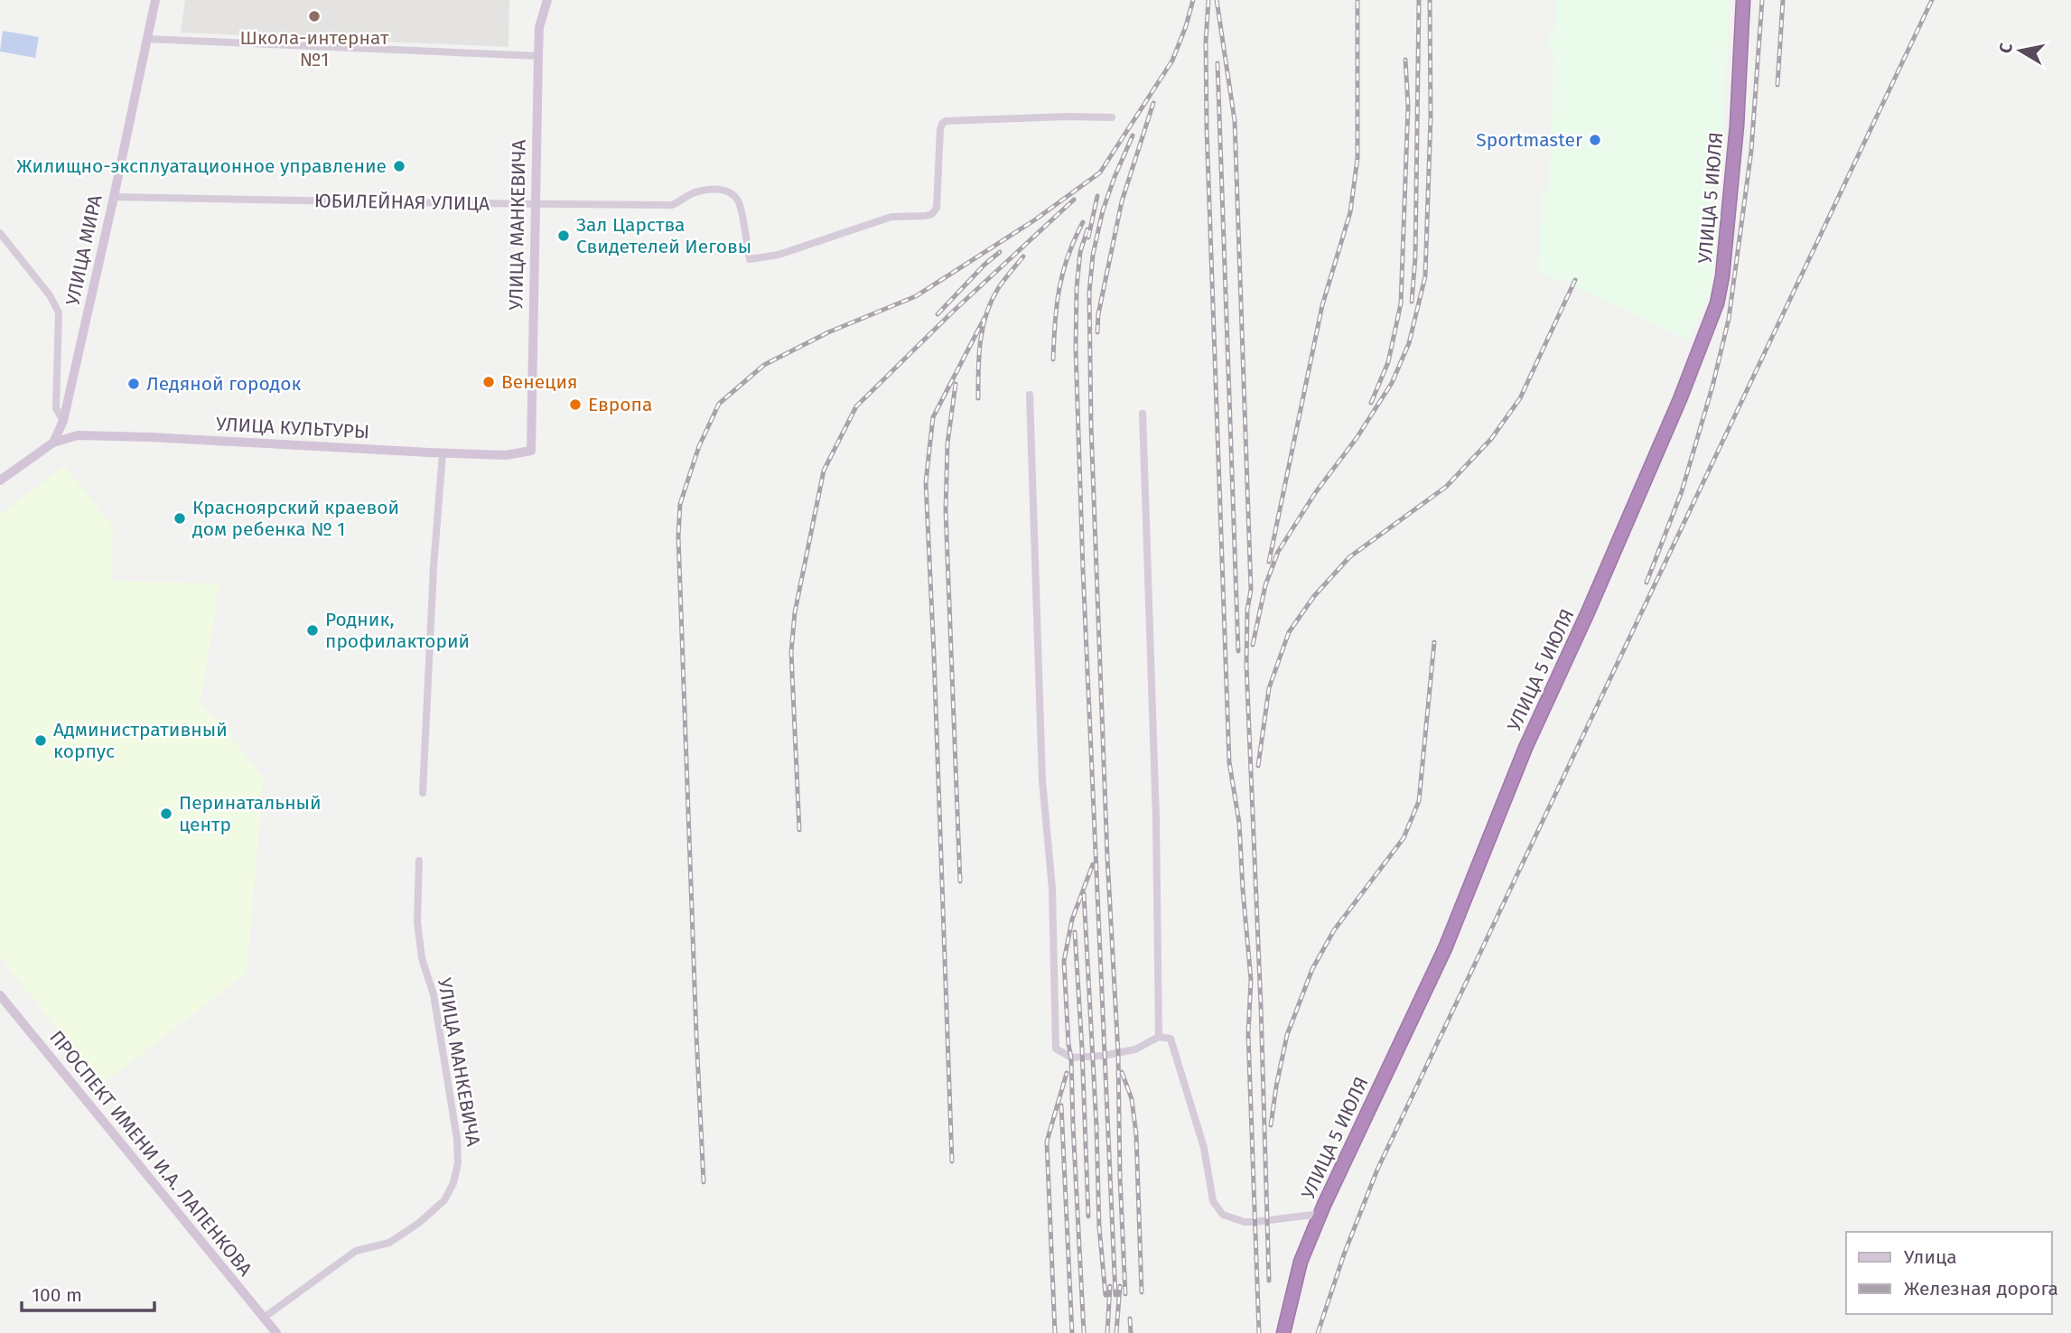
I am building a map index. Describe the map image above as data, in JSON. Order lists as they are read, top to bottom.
{
  "streets": {
    "highway": ["УЛИЦА 5 ИЮЛЯ"],
    "street": [
      "ЮБИЛЕЙНАЯ УЛИЦА",
      "УЛИЦА МАНКЕВИЧА",
      "УЛИЦА МИРА",
      "УЛИЦА КУЛЬТУРЫ",
      "ПРОСПЕКТ ИМЕНИ И.А. ЛАПЕНКОВА"
    ]
  },
  "crossings": [
    ["ЮБИЛЕЙНАЯ УЛИЦА", "УЛИЦА МАНКЕВИЧА"],
    ["ЮБИЛЕЙНАЯ УЛИЦА", "УЛИЦА МИРА"],
    ["УЛИЦА МАНКЕВИЧА", "УЛИЦА КУЛЬТУРЫ"],
    ["УЛИЦА МАНКЕВИЧА", "ПРОСПЕКТ ИМЕНИ И.А. ЛАПЕНКОВА"],
    ["УЛИЦА МИРА", "УЛИЦА КУЛЬТУРЫ"]
  ],
  "places": [
    "Школа-интернат №1",
    "Sportmaster",
    "Жилищно-эксплуатационное управление",
    "Зал Царства Свидетелей Иеговы",
    "Венеция",
    "Ледяной городок",
    "Европа",
    "Красноярский краевой дом ребенка № 1",
    "Родник, профилакторий",
    "Административный корпус",
    "Перинатальный центр"
  ],
  "legend": ["Улица", "Железная дорога"],
  "scale_bar": "100 m",
  "north": "left"
}
